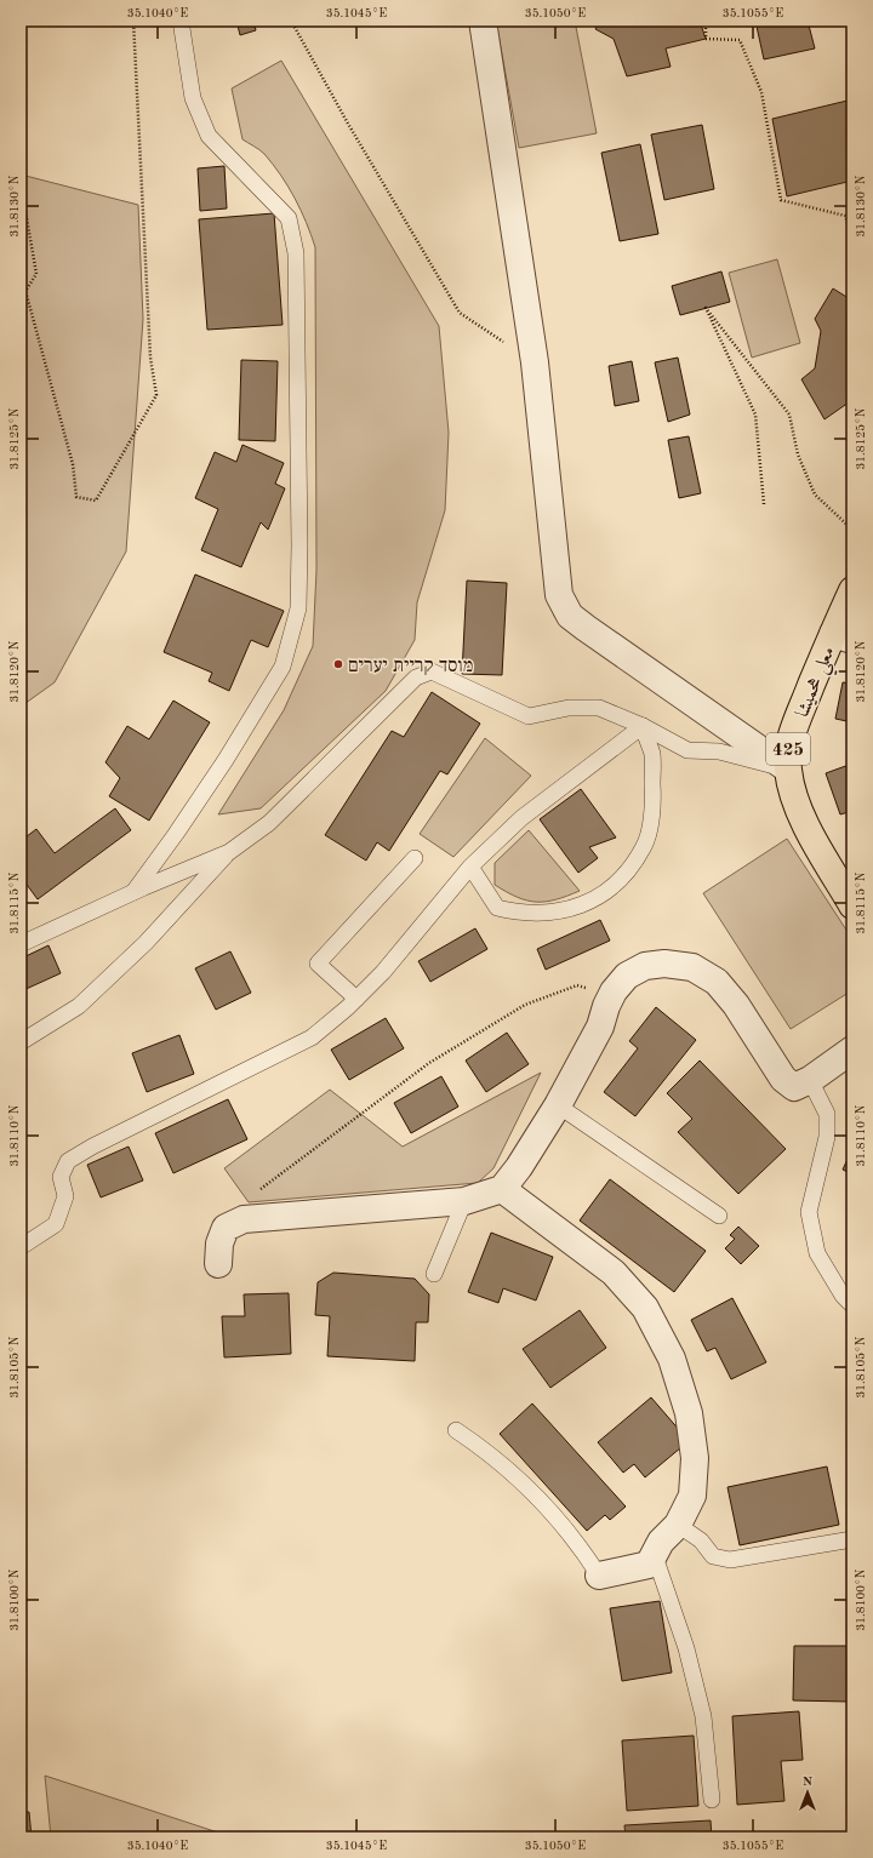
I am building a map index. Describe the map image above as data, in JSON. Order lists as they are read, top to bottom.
{
  "streets": {
    "main road": ["معلي هحميشا", "425"]
  },
  "places": ["מוסד קריית יערים"],
  "north": "top",
  "coordinates": [
    "35.1040°E",
    "35.1045°E",
    "35.1050°E",
    "35.1055°E",
    "31.8130°N",
    "31.8125°N",
    "31.8120°N",
    "31.8115°N",
    "31.8110°N",
    "31.8105°N",
    "31.8100°N"
  ]
}
